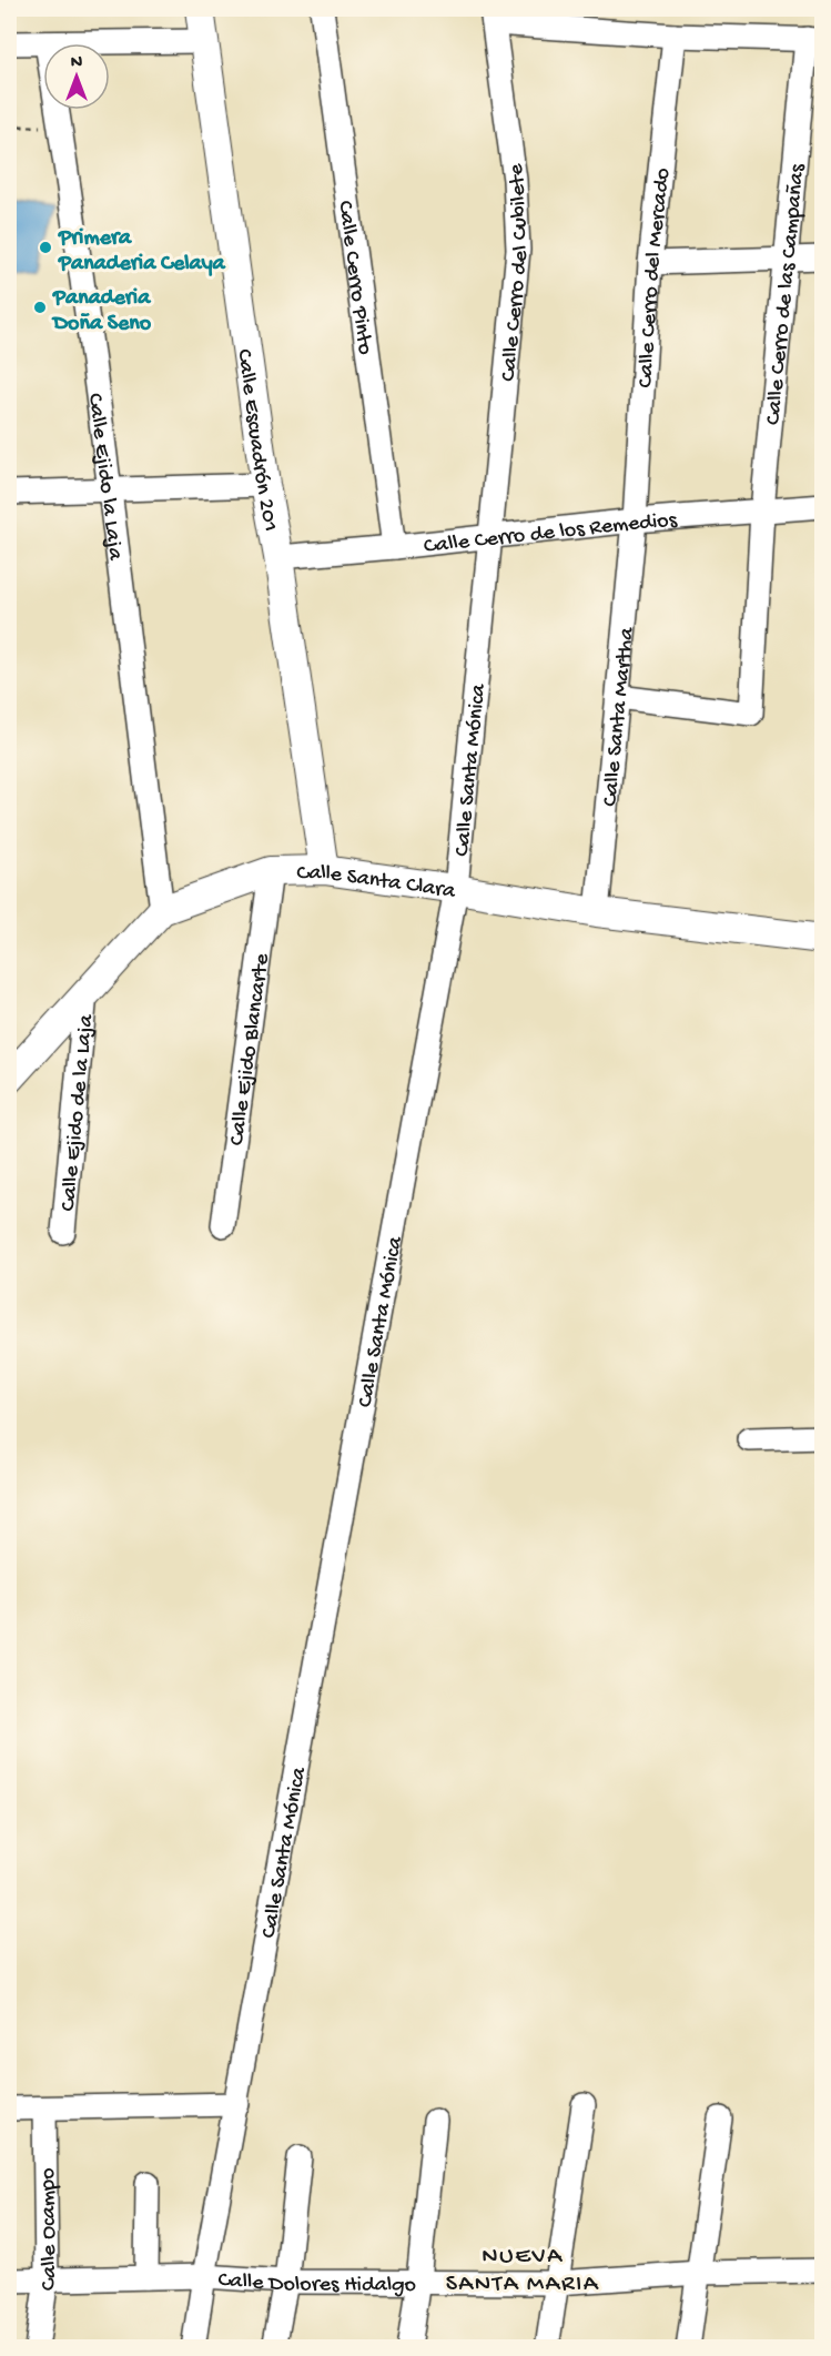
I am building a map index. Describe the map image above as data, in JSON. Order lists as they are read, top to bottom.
{
  "streets": {
    "street": [
      "Calle Cerro del Cubilete",
      "Calle Cerro Pinto",
      "Calle Cerro del Mercado",
      "Calle Cerro de las Campañas",
      "Calle Escuadrón 201",
      "Calle Ejido la Laja",
      "Calle Cerro de los Remedios",
      "Calle Santa Martha",
      "Calle Santa Mónica",
      "Calle Santa Clara",
      "Calle Ejido Blancarte",
      "Calle Ejido de la Laja",
      "Calle Ocampo",
      "Calle Dolores Hidalgo"
    ]
  },
  "crossings": [
    ["Calle Cerro del Cubilete", "Calle Cerro de los Remedios"],
    ["Calle Cerro del Cubilete", "Calle Santa Mónica"],
    ["Calle Cerro Pinto", "Calle Cerro de los Remedios"],
    ["Calle Cerro del Mercado", "Calle Cerro de los Remedios"],
    ["Calle Cerro del Mercado", "Calle Santa Martha"],
    ["Calle Cerro de las Campañas", "Calle Cerro de los Remedios"],
    ["Calle Cerro de las Campañas", "Calle Santa Martha"],
    ["Calle Escuadrón 201", "Calle Cerro de los Remedios"],
    ["Calle Escuadrón 201", "Calle Santa Clara"],
    ["Calle Ejido la Laja", "Calle Santa Clara"],
    ["Calle Cerro de los Remedios", "Calle Santa Martha"],
    ["Calle Cerro de los Remedios", "Calle Santa Mónica"],
    ["Calle Santa Martha", "Calle Santa Clara"],
    ["Calle Santa Mónica", "Calle Santa Clara"],
    ["Calle Santa Mónica", "Calle Dolores Hidalgo"],
    ["Calle Santa Clara", "Calle Ejido Blancarte"],
    ["Calle Santa Clara", "Calle Ejido de la Laja"],
    ["Calle Ocampo", "Calle Dolores Hidalgo"]
  ],
  "districts": ["NUEVA SANTA MARIA"],
  "places": ["Primera Panaderia Celaya", "Panaderia Doña Seno"],
  "north": "top"
}
